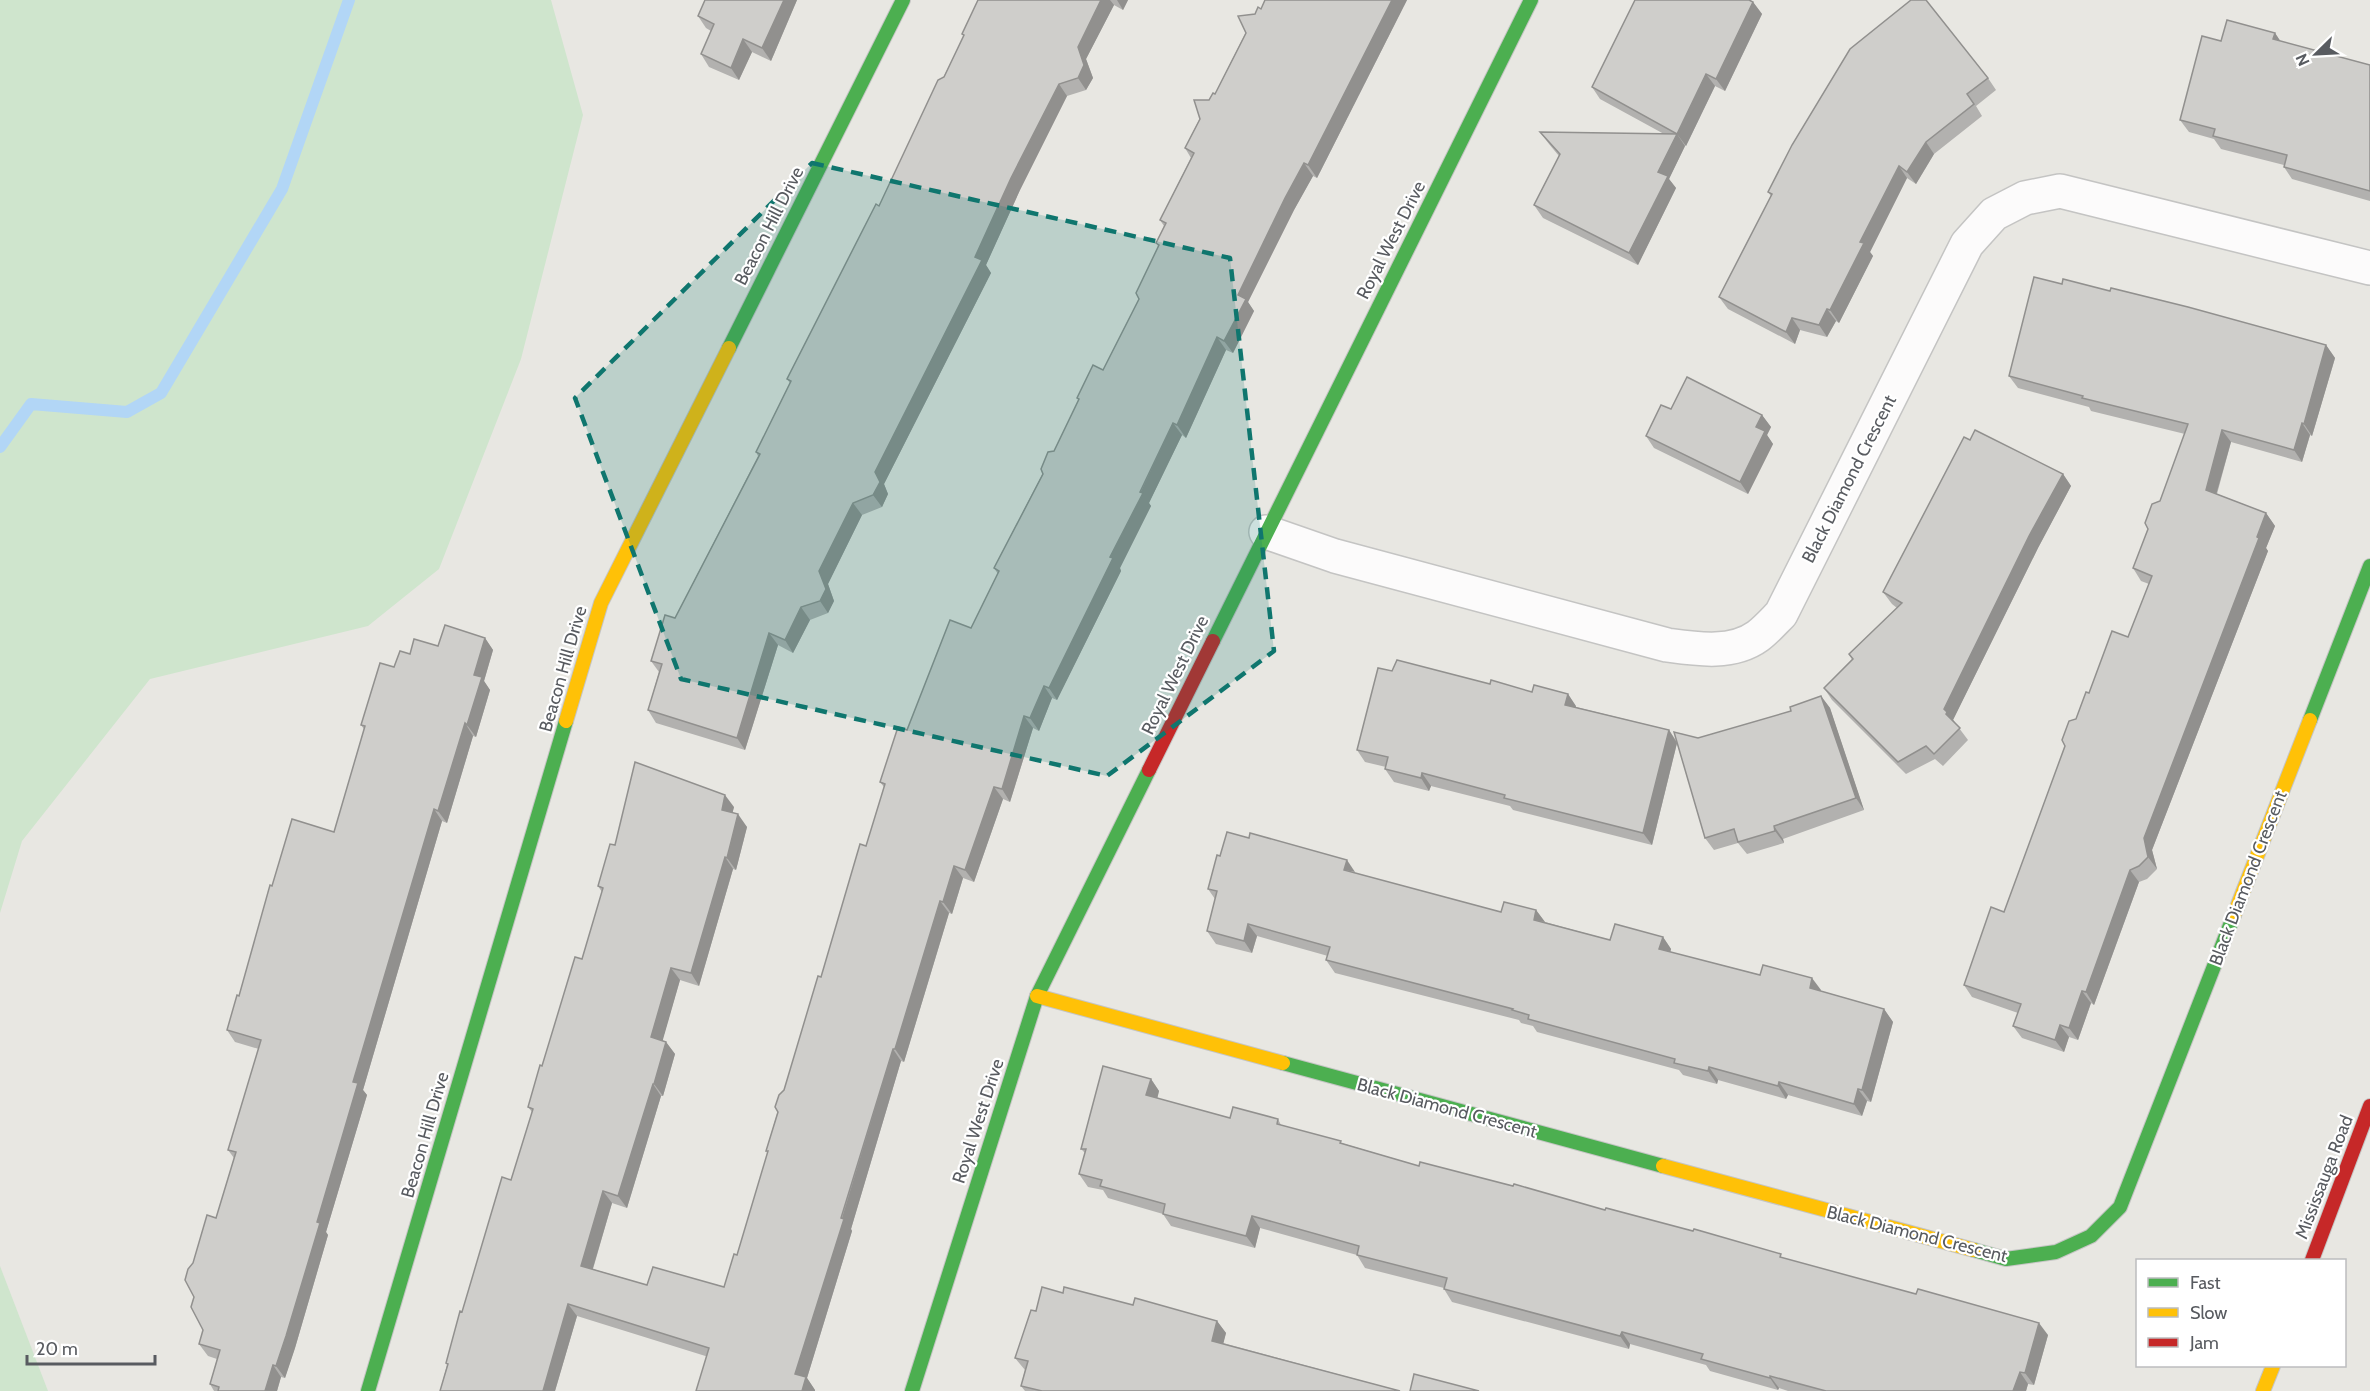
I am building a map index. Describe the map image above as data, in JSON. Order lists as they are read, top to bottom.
{
  "streets": {
    "street": [
      "Beacon Hill Drive",
      "Royal West Drive",
      "Black Diamond Crescent",
      "Mississauga Road"
    ]
  },
  "crossings": [
    ["Royal West Drive", "Black Diamond Crescent"]
  ],
  "legend": ["Fast", "Slow", "Jam"],
  "scale_bar": "20 m",
  "north": "bottom left"
}
